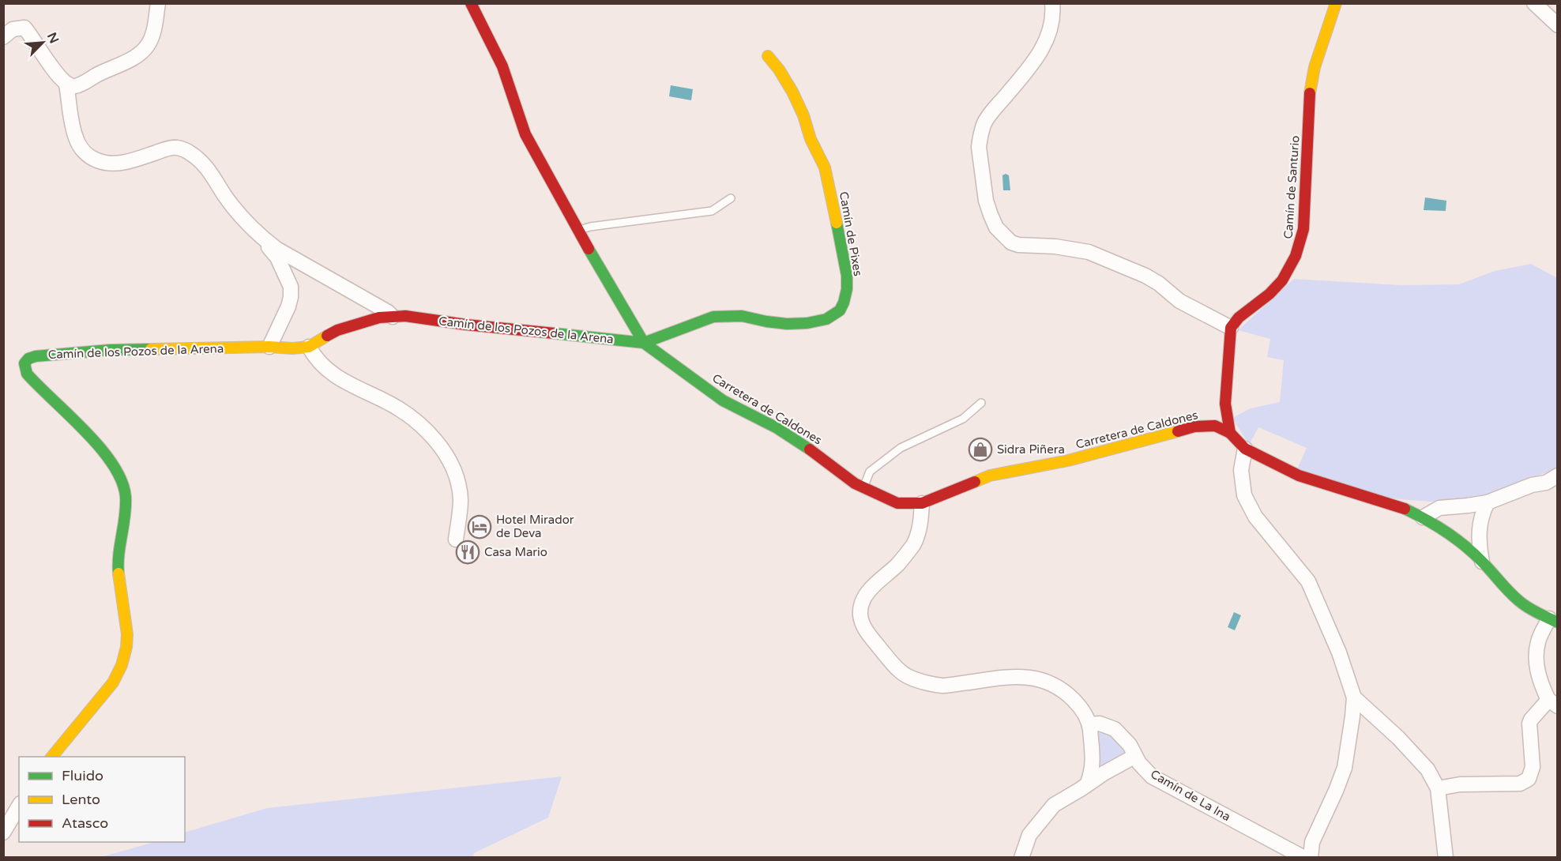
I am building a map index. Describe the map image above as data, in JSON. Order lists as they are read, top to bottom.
{
  "streets": {
    "street": [
      "Camín de Santurio",
      "Camín de Pixes",
      "Camín de los Pozos de la Arena",
      "Carretera de Caldones",
      "Camín de La Ina"
    ]
  },
  "crossings": [
    ["Camín de Pixes", "Camín de los Pozos de la Arena"],
    ["Camín de Pixes", "Carretera de Caldones"],
    ["Camín de los Pozos de la Arena", "Carretera de Caldones"]
  ],
  "places": {
    "shop": ["Sidra Piñera"],
    "hotel": ["Hotel Mirador de Deva"],
    "restaurant": ["Casa Mario"]
  },
  "legend": ["Fluido", "Lento", "Atasco"],
  "north": "top right"
}
